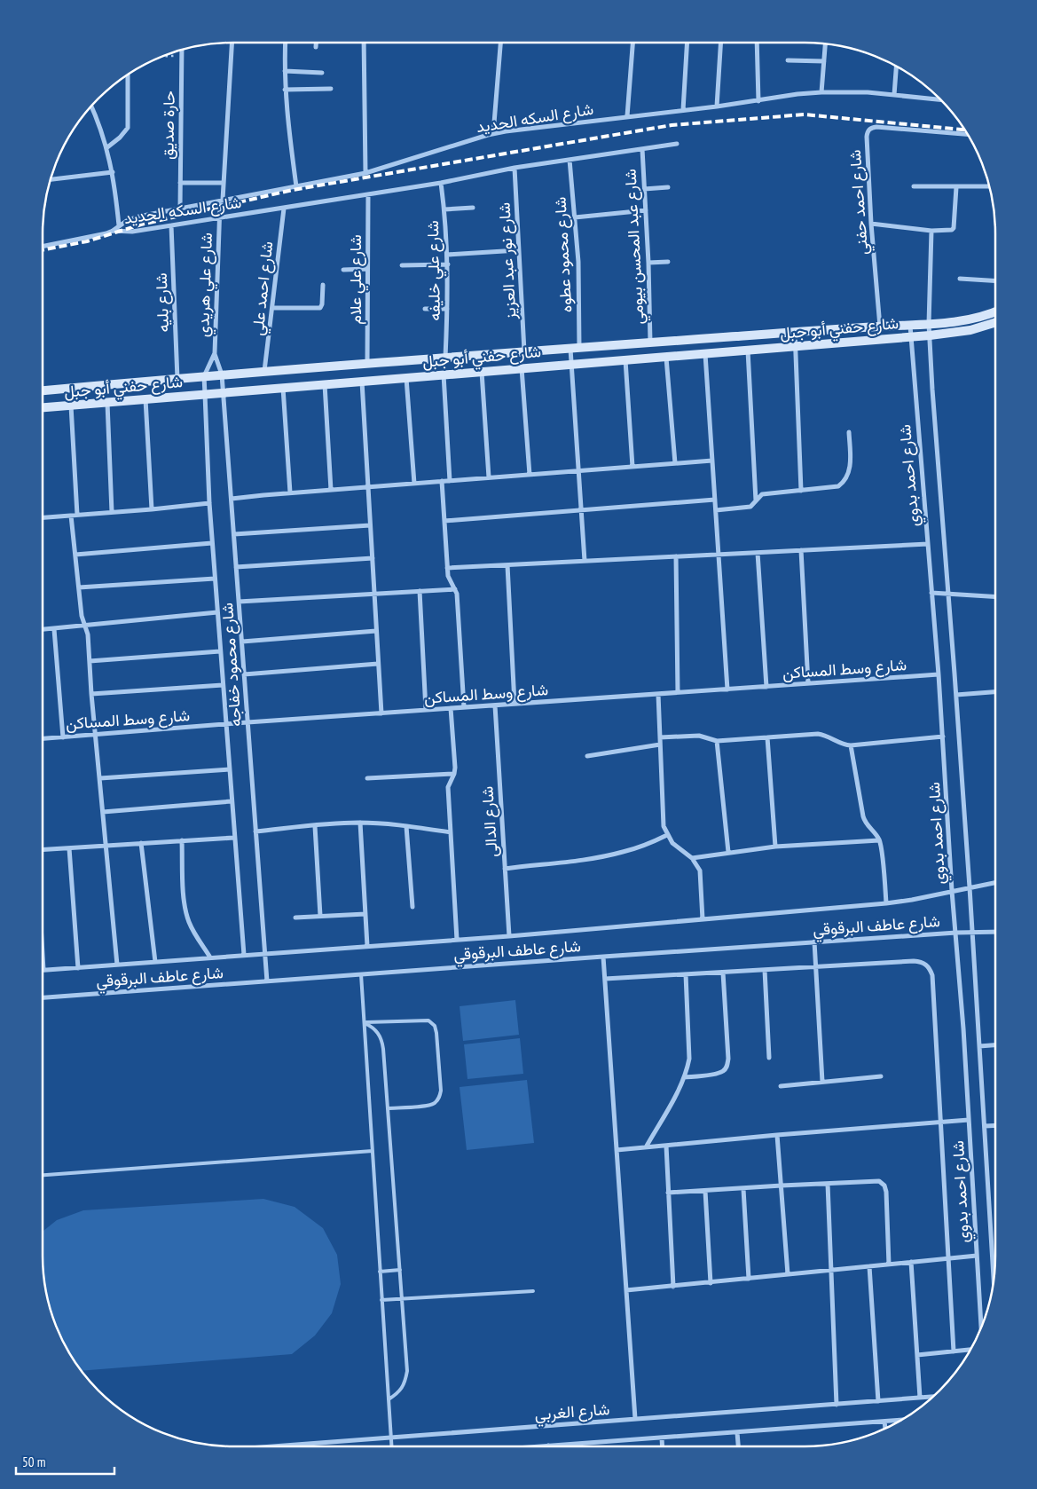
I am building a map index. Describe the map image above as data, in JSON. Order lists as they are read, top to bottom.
{
  "streets": {
    "street": [
      "شارع السكه الحديد",
      "حارة صديق",
      "شارع احمد حفني",
      "شارع عبد المحسن بيومي",
      "شارع محمود عطوه",
      "شارع نور عبد العزيز",
      "شارع علي خليفه",
      "شارع علي علام",
      "شارع علي هريدي",
      "شارع احمد علي",
      "شارع بليه",
      "شارع حفني أبو جبل",
      "شارع احمد بدوي",
      "شارع محمود خفاجه",
      "شارع وسط المساكن",
      "شارع الدالى",
      "شارع عاطف البرقوقي",
      "شارع الغربي"
    ]
  },
  "crossings": [
    ["شارع السكه الحديد", "حارة صديق"],
    ["شارع السكه الحديد", "شارع عبد المحسن بيومي"],
    ["شارع السكه الحديد", "شارع محمود عطوه"],
    ["شارع السكه الحديد", "شارع نور عبد العزيز"],
    ["شارع السكه الحديد", "شارع علي خليفه"],
    ["شارع السكه الحديد", "شارع علي علام"],
    ["شارع السكه الحديد", "شارع علي هريدي"],
    ["شارع السكه الحديد", "شارع احمد علي"],
    ["شارع السكه الحديد", "شارع بليه"],
    ["شارع احمد حفني", "شارع حفني أبو جبل"],
    ["شارع عبد المحسن بيومي", "شارع حفني أبو جبل"],
    ["شارع محمود عطوه", "شارع حفني أبو جبل"],
    ["شارع نور عبد العزيز", "شارع حفني أبو جبل"],
    ["شارع علي خليفه", "شارع حفني أبو جبل"],
    ["شارع علي علام", "شارع حفني أبو جبل"],
    ["شارع علي هريدي", "شارع حفني أبو جبل"],
    ["شارع علي هريدي", "شارع محمود خفاجه"],
    ["شارع احمد علي", "شارع حفني أبو جبل"],
    ["شارع بليه", "شارع حفني أبو جبل"],
    ["شارع حفني أبو جبل", "شارع احمد بدوي"],
    ["شارع حفني أبو جبل", "شارع محمود خفاجه"],
    ["شارع احمد بدوي", "شارع وسط المساكن"],
    ["شارع احمد بدوي", "شارع عاطف البرقوقي"],
    ["شارع محمود خفاجه", "شارع وسط المساكن"],
    ["شارع محمود خفاجه", "شارع عاطف البرقوقي"],
    ["شارع وسط المساكن", "شارع الدالى"],
    ["شارع الدالى", "شارع عاطف البرقوقي"]
  ],
  "scale_bar": "50 m"
}
